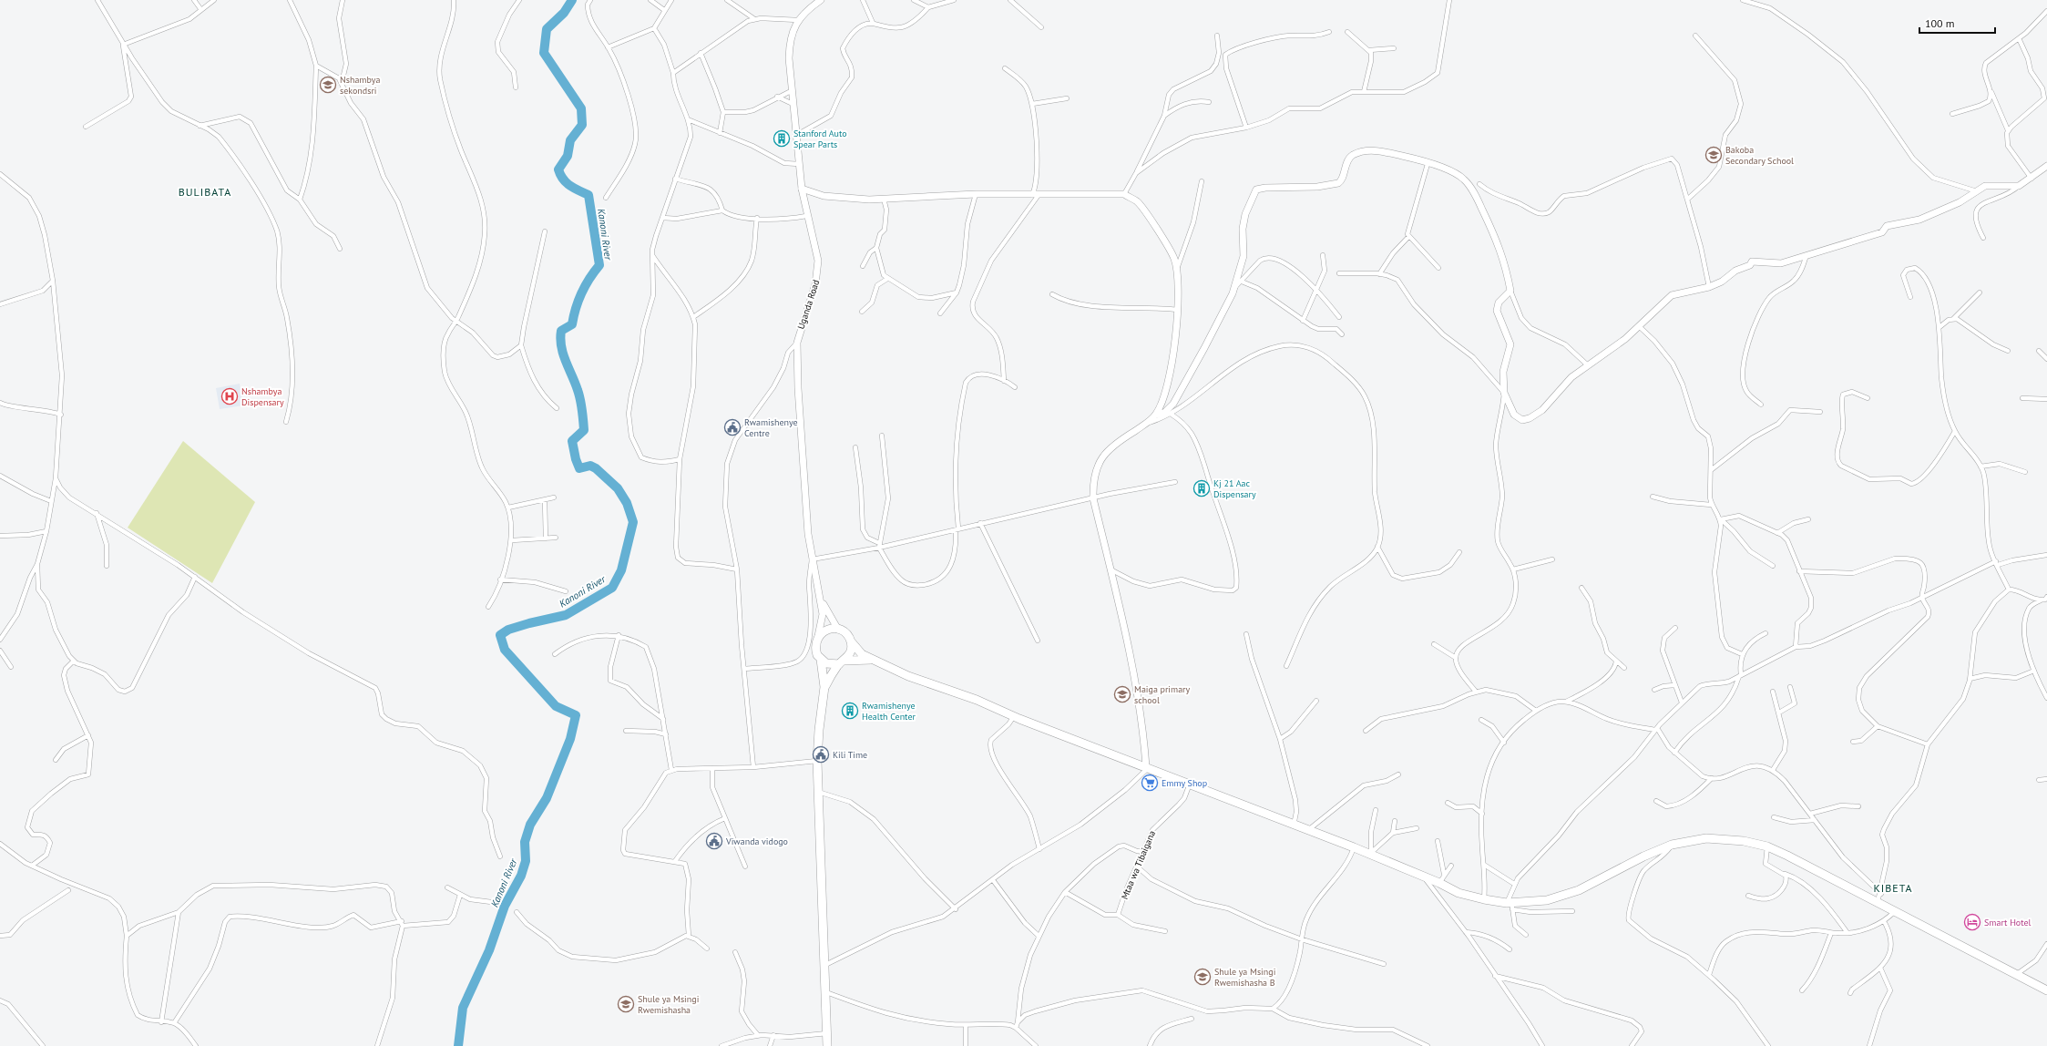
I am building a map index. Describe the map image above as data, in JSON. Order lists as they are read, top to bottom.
{
  "streets": {
    "street": ["Uganda Road", "Mtaa wa Tibaigana"]
  },
  "districts": ["BULIBATA", "KIBETA"],
  "water": ["Kanoni River"],
  "places": {
    "school or university": [
      "Nshambya sekondsri",
      "Bakoba Secondary School",
      "Maiga primary school",
      "Shule ya Msingi Rwemishasha B",
      "Shule ya Msingi Rwemishasha"
    ],
    "building": ["Stanford Auto Spear Parts", "Kj 21 Aac Dispensary", "Rwamishenye Health Center"],
    "hospital": ["Nshambya Dispensary"],
    "public building": ["Rwamishenye Centre", "Kili Time", "Viwanda vidogo"],
    "supermarket": ["Emmy Shop"],
    "hotel": ["Smart Hotel"]
  },
  "scale_bar": "100 m"
}
